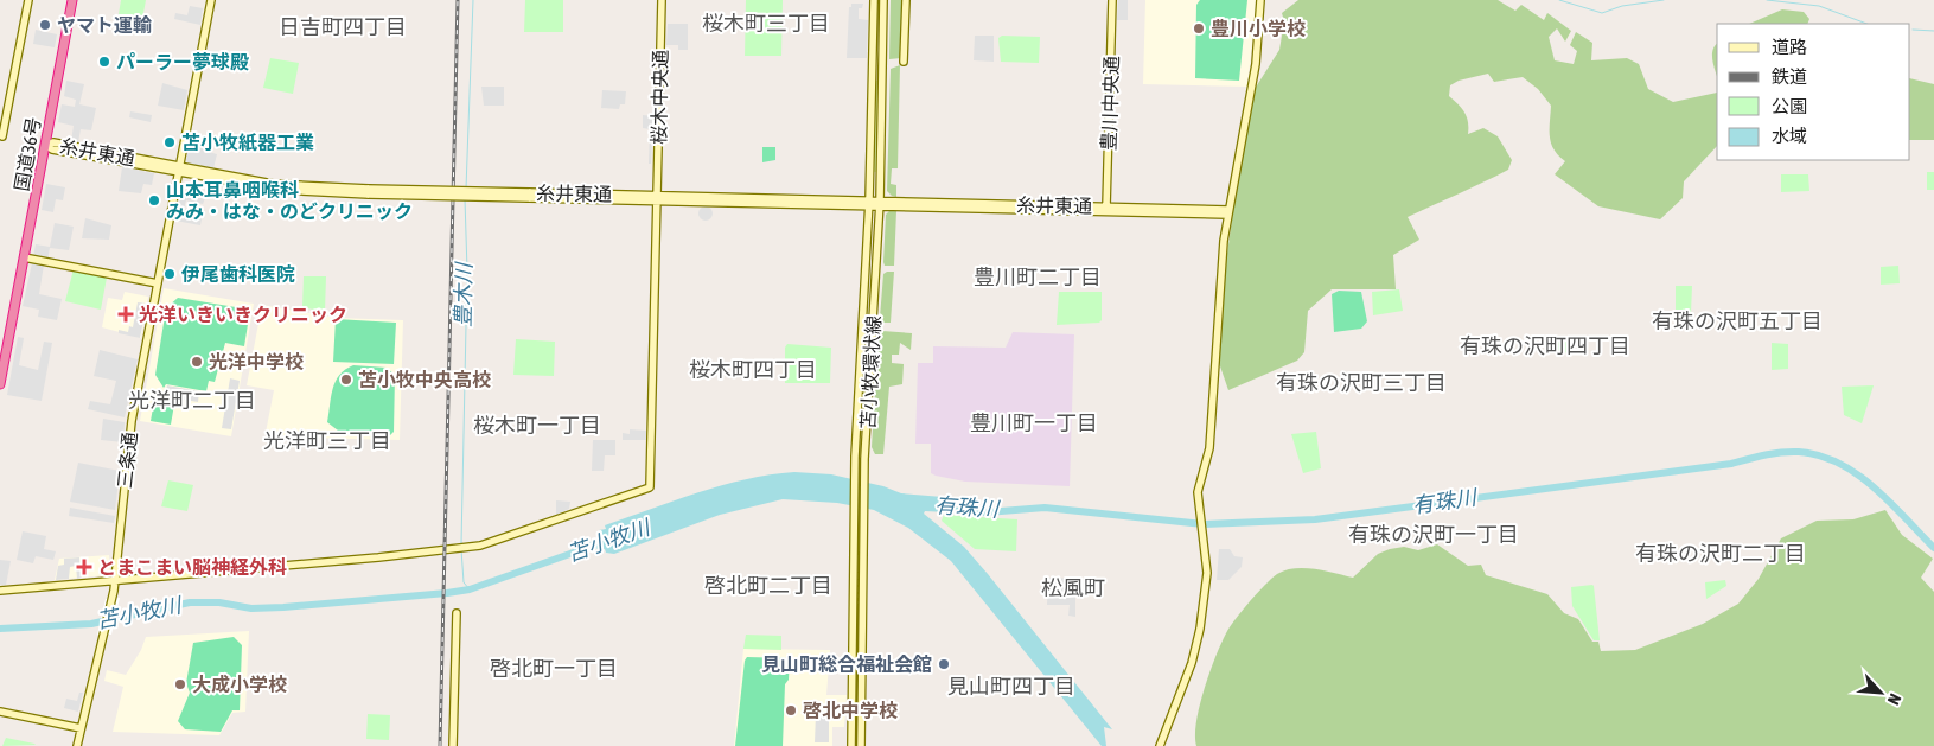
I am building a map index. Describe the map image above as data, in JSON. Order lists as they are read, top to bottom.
{
  "streets": {
    "highway": ["国道36号"],
    "street": [
      "桜木中央通",
      "豊川中央通",
      "糸井東通",
      "苫小牧環状線",
      "三条通"
    ]
  },
  "crossings": [
    ["桜木中央通", "糸井東通"],
    ["桜木中央通", "三条通"],
    ["豊川中央通", "糸井東通"],
    ["糸井東通", "国道36号"],
    ["糸井東通", "苫小牧環状線"],
    ["糸井東通", "三条通"]
  ],
  "districts": [
    "桜木町三丁目",
    "日吉町四丁目",
    "豊川町二丁目",
    "有珠の沢町五丁目",
    "有珠の沢町四丁目",
    "桜木町四丁目",
    "有珠の沢町三丁目",
    "光洋町二丁目",
    "豊川町一丁目",
    "桜木町一丁目",
    "光洋町三丁目",
    "有珠の沢町一丁目",
    "有珠の沢町二丁目",
    "啓北町二丁目",
    "松風町",
    "啓北町一丁目",
    "見山町四丁目"
  ],
  "water": ["豊木川", "有珠川", "苫小牧川"],
  "places": {
    "other": [
      "ヤマト運輸",
      "豊川小学校",
      "パーラー夢球殿",
      "苫小牧紙器工業",
      "山本耳鼻咽喉科 みみ・はな・のどクリニック",
      "伊尾歯科医院",
      "光洋中学校",
      "苫小牧中央高校",
      "見山町総合福祉会館",
      "大成小学校",
      "啓北中学校"
    ],
    "health": ["光洋いきいきクリニック", "とまこまい脳神経外科"]
  },
  "legend": [
    "道路",
    "鉄道",
    "公園",
    "水域"
  ],
  "north": "bottom right"
}
